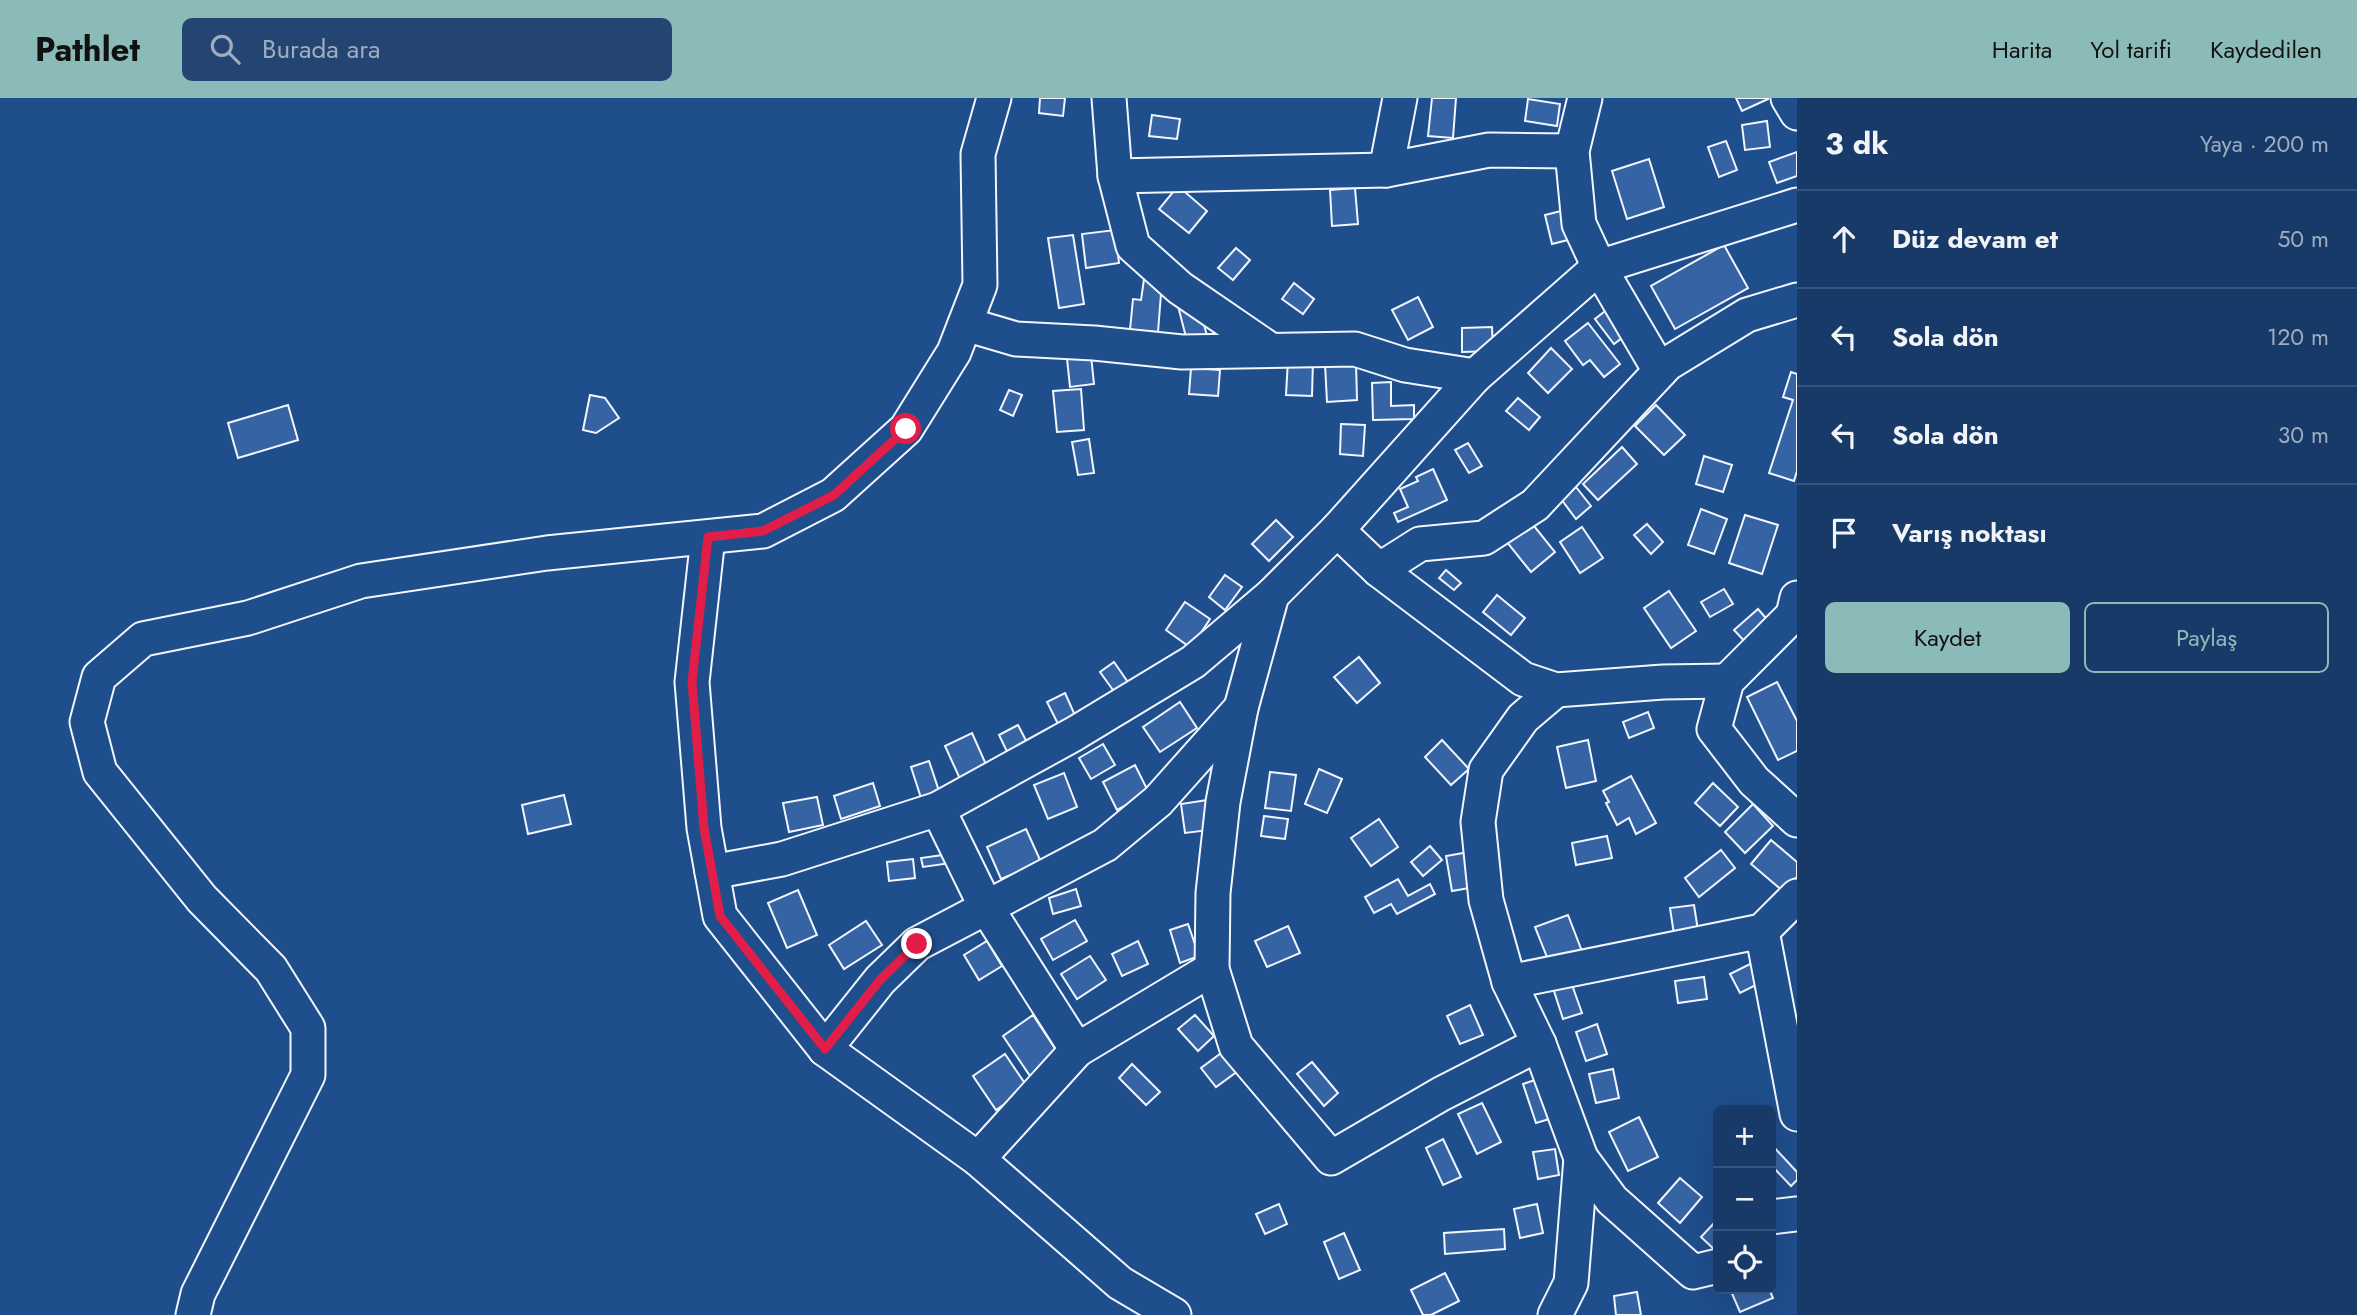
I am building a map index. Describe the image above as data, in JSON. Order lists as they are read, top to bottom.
{
  "page": {
    "header": "Pathlet",
    "search": "Burada ara",
    "nav": ["Harita", "Yol tarifi", "Kaydedilen"],
    "heading": ["3 dk", "Yaya · 200 m"],
    "list": [
      ["Düz devam et", "50 m"],
      ["Sola dön", "120 m"],
      ["Sola dön", "30 m"],
      "Varış noktası"
    ],
    "buttons": ["Kaydet", "Paylaş"],
    "map_buttons": ["+", "−"]
  }
}
